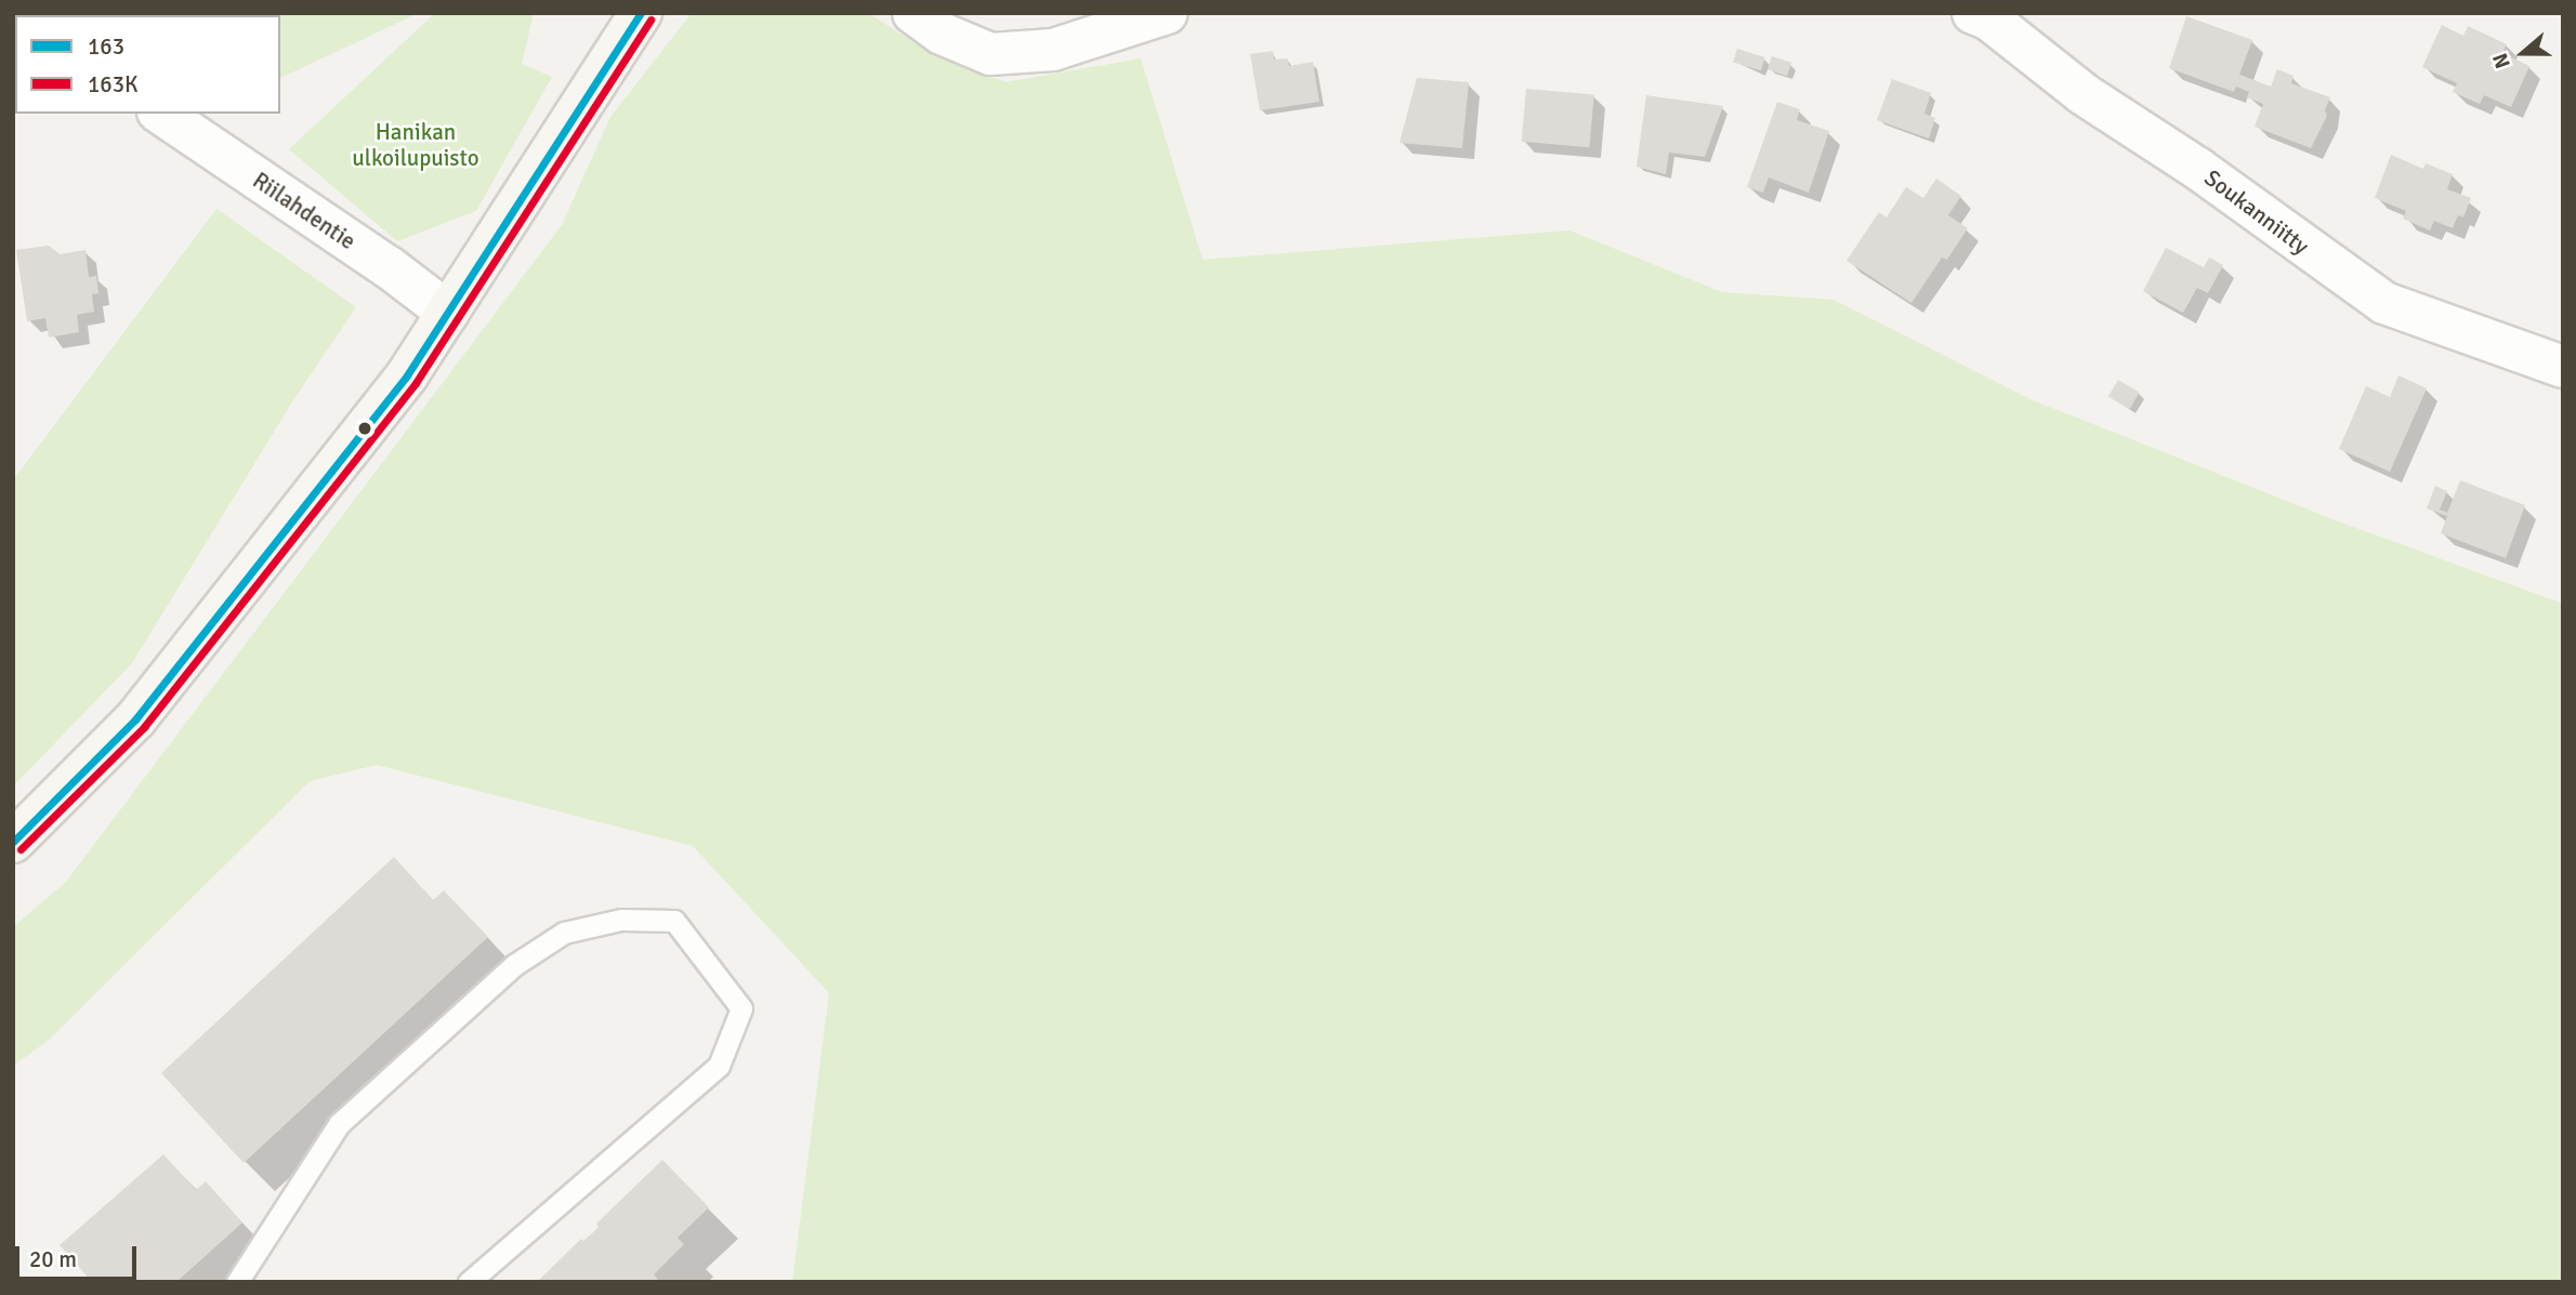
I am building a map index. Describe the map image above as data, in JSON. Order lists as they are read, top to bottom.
{
  "streets": {
    "street": ["Riilahdentie", "Soukanniitty"]
  },
  "parks": ["Hanikan ulkoilupuisto"],
  "lines": ["transit line 163", "transit line 163K"],
  "legend": ["163", "163K"],
  "scale_bar": "20 m",
  "north": "left"
}
